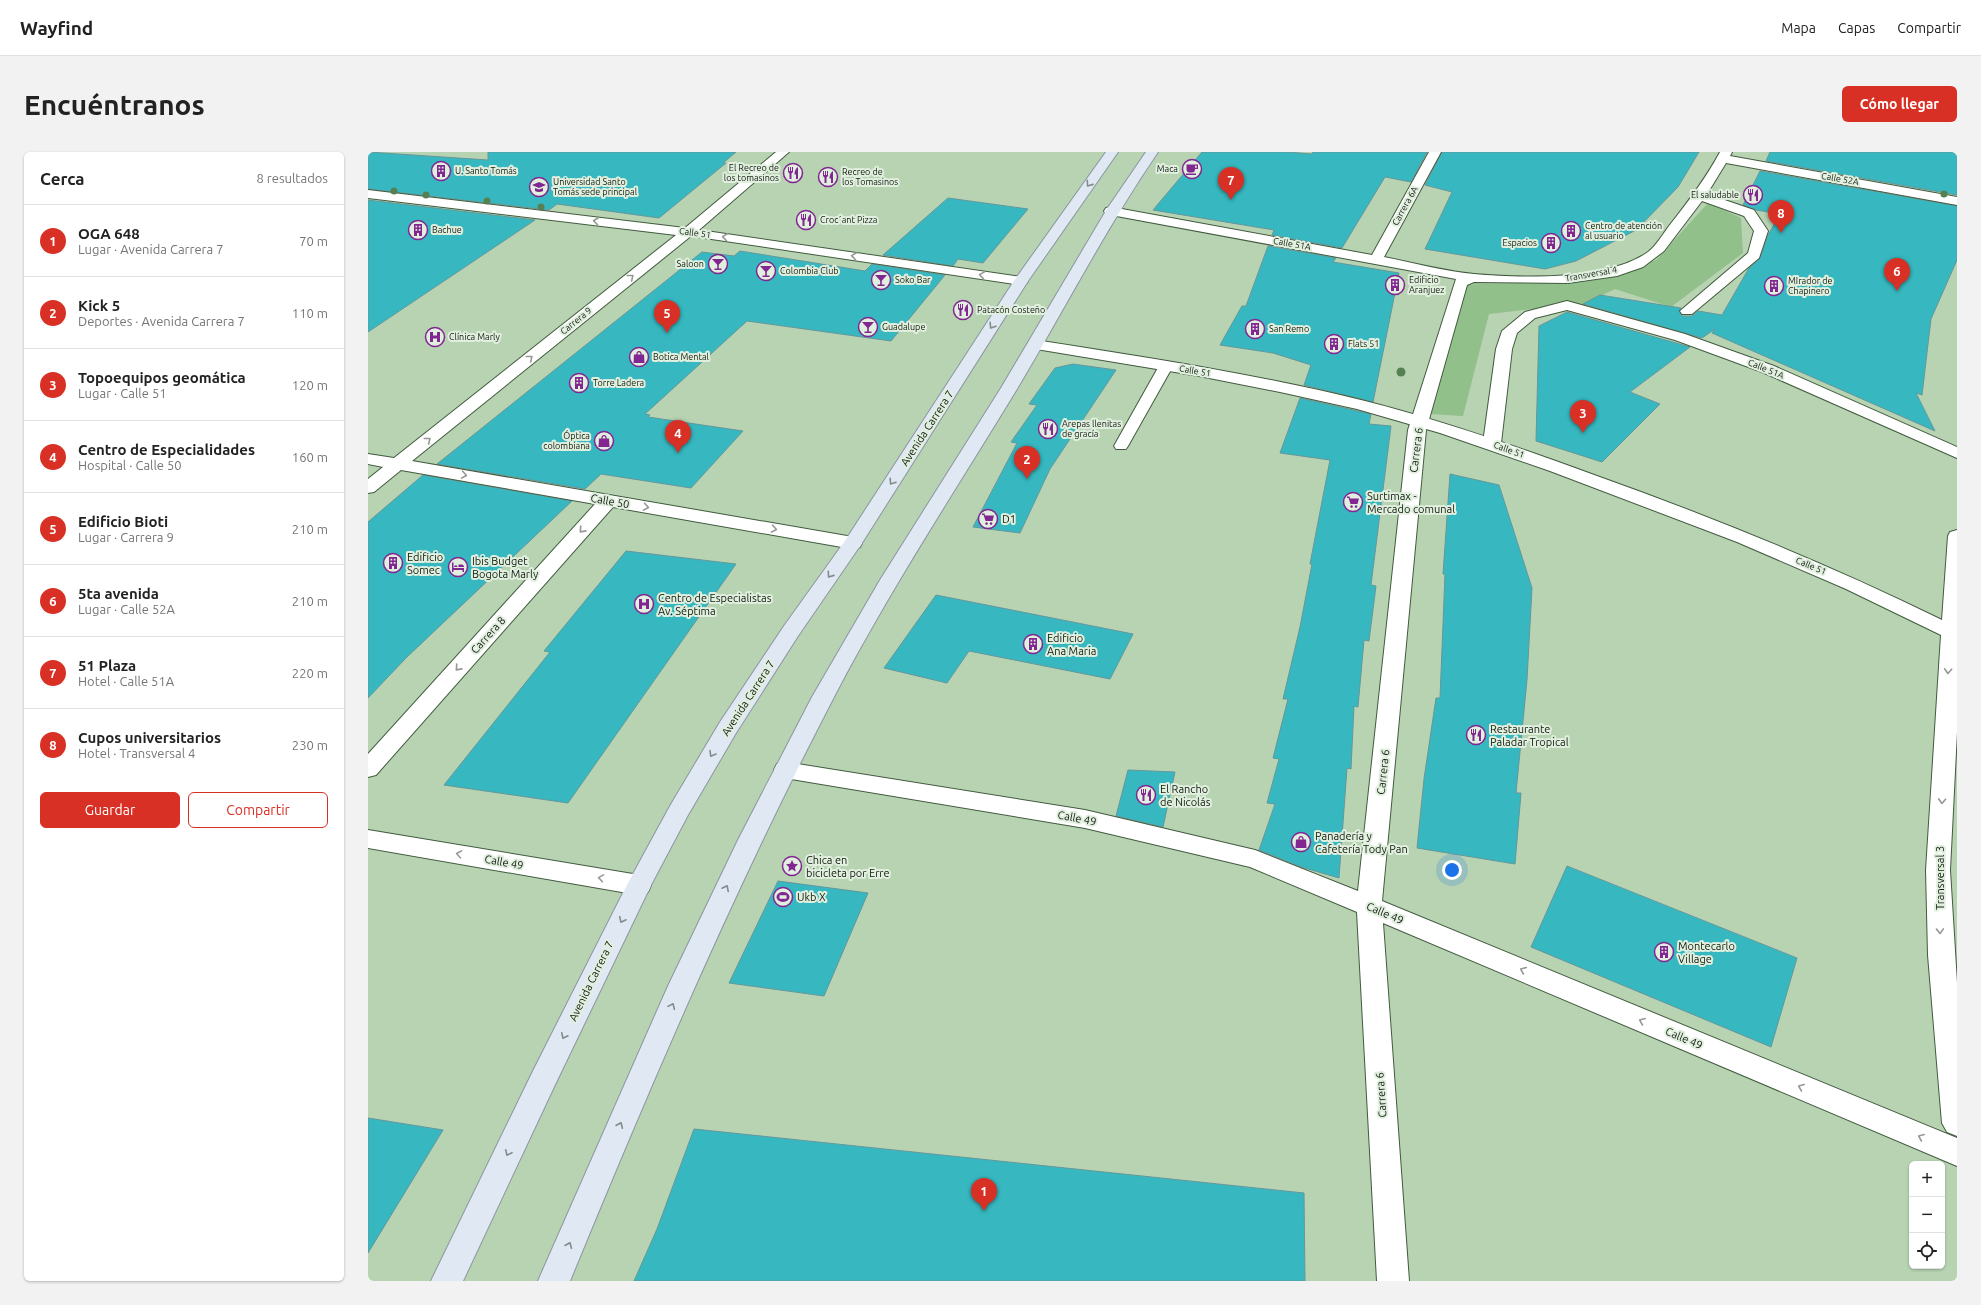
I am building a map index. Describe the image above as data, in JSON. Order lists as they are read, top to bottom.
{
  "streets": {
    "main road": ["Avenida Carrera 7"],
    "street": [
      "Calle 52A",
      "Carrera 6A",
      "Calle 51",
      "Calle 51A",
      "Transversal 4",
      "Carrera 9",
      "Carrera 6",
      "Calle 50",
      "Carrera 8",
      "Calle 49",
      "Transversal 3"
    ]
  },
  "crossings": [
    ["Calle 52A", "Transversal 4"],
    ["Carrera 6A", "Calle 51A"],
    ["Calle 51", "Calle 51A"],
    ["Calle 51", "Carrera 9"],
    ["Calle 51", "Avenida Carrera 7"],
    ["Calle 51", "Carrera 6"],
    ["Calle 51", "Transversal 3"],
    ["Calle 51A", "Transversal 4"],
    ["Calle 51A", "Carrera 6"],
    ["Transversal 4", "Carrera 6"],
    ["Carrera 9", "Calle 50"],
    ["Avenida Carrera 7", "Calle 50"],
    ["Avenida Carrera 7", "Calle 49"],
    ["Carrera 6", "Calle 49"],
    ["Calle 50", "Carrera 8"]
  ],
  "one_way": [
    "Calle 51",
    "Carrera 9",
    "Calle 50",
    "Carrera 8",
    "Calle 49",
    "Transversal 3"
  ],
  "places": {
    "cafe": ["Maca"],
    "building": [
      "U. Santo Tomás",
      "Bachue",
      "Centro de atención al usuario",
      "Espacios",
      "Edificio Aranjuez",
      "MIrador de Chapinero",
      "San Remo",
      "Flats 51",
      "Torre Ladera",
      "Edificio Somec",
      "Edificio Ana Maria",
      "Montecarlo Village"
    ],
    "restaurant": [
      "El Recreo de los tomasinos",
      "Recreo de los Tomasinos",
      "El saludable",
      "Croc´ant Pizza",
      "Patacón Costeño",
      "Arepas llenitas de gracía",
      "Restaurante Paladar Tropical",
      "El Rancho de Nicolás"
    ],
    "school or university": ["Universidad Santo Tomás sede principal"],
    "bar": [
      "Saloon",
      "Colombia Club",
      "Soko Bar",
      "Guadalupe"
    ],
    "hospital": ["Clínica Marly", "Centro de Especialistas Av. Séptima"],
    "shop": ["Botica Mental", "Óptica colombiana", "Panadería y Cafetería Tody Pan"],
    "supermarket": ["Surtimax - Mercado comunal", "D1"],
    "hotel": ["Ibis Budget Bogota Marly"],
    "place": ["Chica en bicicleta por Erre"],
    "sports": ["Ukb X"]
  },
  "page": {
    "header": "Wayfind",
    "nav": ["Mapa", "Capas", "Compartir"],
    "buttons": [
      "Cómo llegar",
      ["Guardar", "Compartir"]
    ],
    "title": "Encuéntranos",
    "heading": ["Cerca", "8 resultados"],
    "pins": [
      "7",
      "8",
      "6",
      "5",
      "3",
      "4",
      "2",
      "1"
    ],
    "list": [
      {
        "mark": "1",
        "name": "OGA 648",
        "note": "Lugar · Avenida Carrera 7",
        "value": "70 m"
      },
      {
        "mark": "2",
        "name": "Kick 5",
        "note": "Deportes · Avenida Carrera 7",
        "value": "110 m"
      },
      {
        "mark": "3",
        "name": "Topoequipos geomática",
        "note": "Lugar · Calle 51",
        "value": "120 m"
      },
      {
        "mark": "4",
        "name": "Centro de Especialidades",
        "note": "Hospital · Calle 50",
        "value": "160 m"
      },
      {
        "mark": "5",
        "name": "Edificio Bioti",
        "note": "Lugar · Carrera 9",
        "value": "210 m"
      },
      {
        "mark": "6",
        "name": "5ta avenida",
        "note": "Lugar · Calle 52A",
        "value": "210 m"
      },
      {
        "mark": "7",
        "name": "51 Plaza",
        "note": "Hotel · Calle 51A",
        "value": "220 m"
      },
      {
        "mark": "8",
        "name": "Cupos universitarios",
        "note": "Hotel · Transversal 4",
        "value": "230 m"
      }
    ],
    "map_buttons": ["+", "−"]
  }
}
